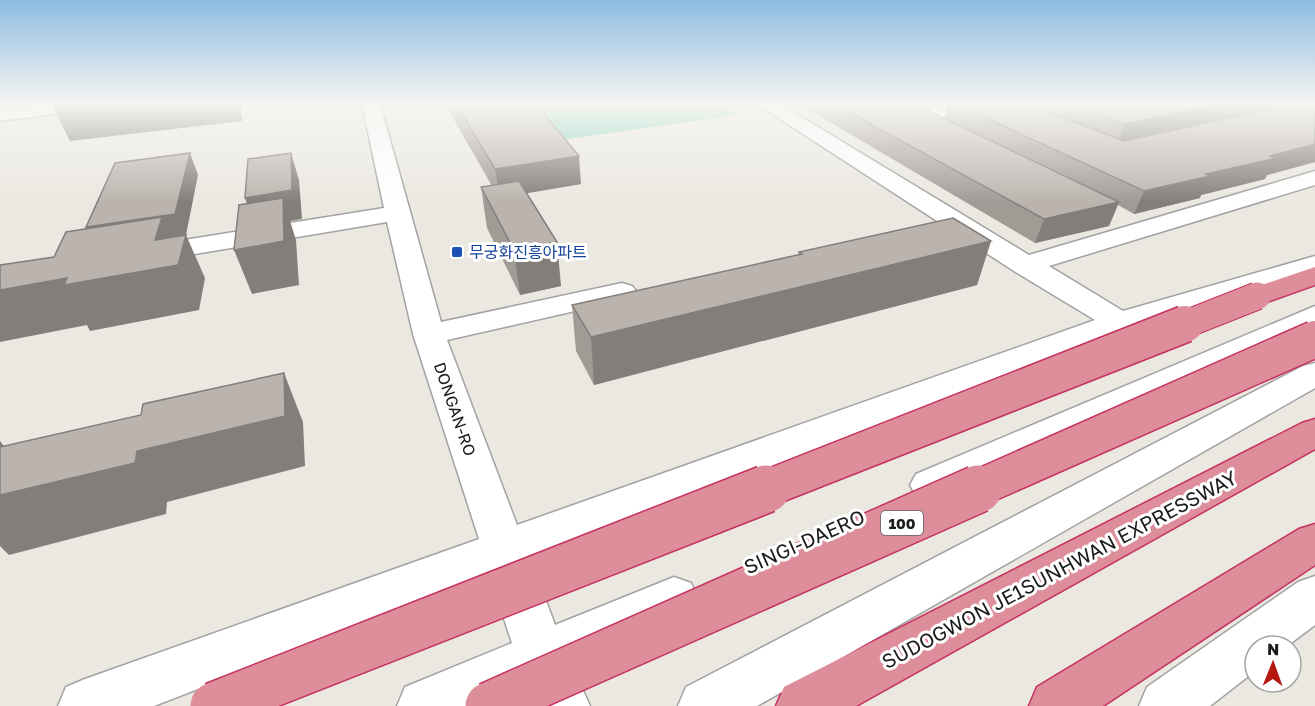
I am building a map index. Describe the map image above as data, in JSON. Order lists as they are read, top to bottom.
{
  "streets": {
    "highway": ["100", "SUDOGWON JE1SUNHWAN EXPRESSWAY"],
    "street": ["DONGAN-RO", "SINGI-DAERO"]
  },
  "crossings": [
    ["DONGAN-RO", "SINGI-DAERO"]
  ],
  "places": {
    "transit": ["무궁화진흥아파트"]
  },
  "north": "top"
}
